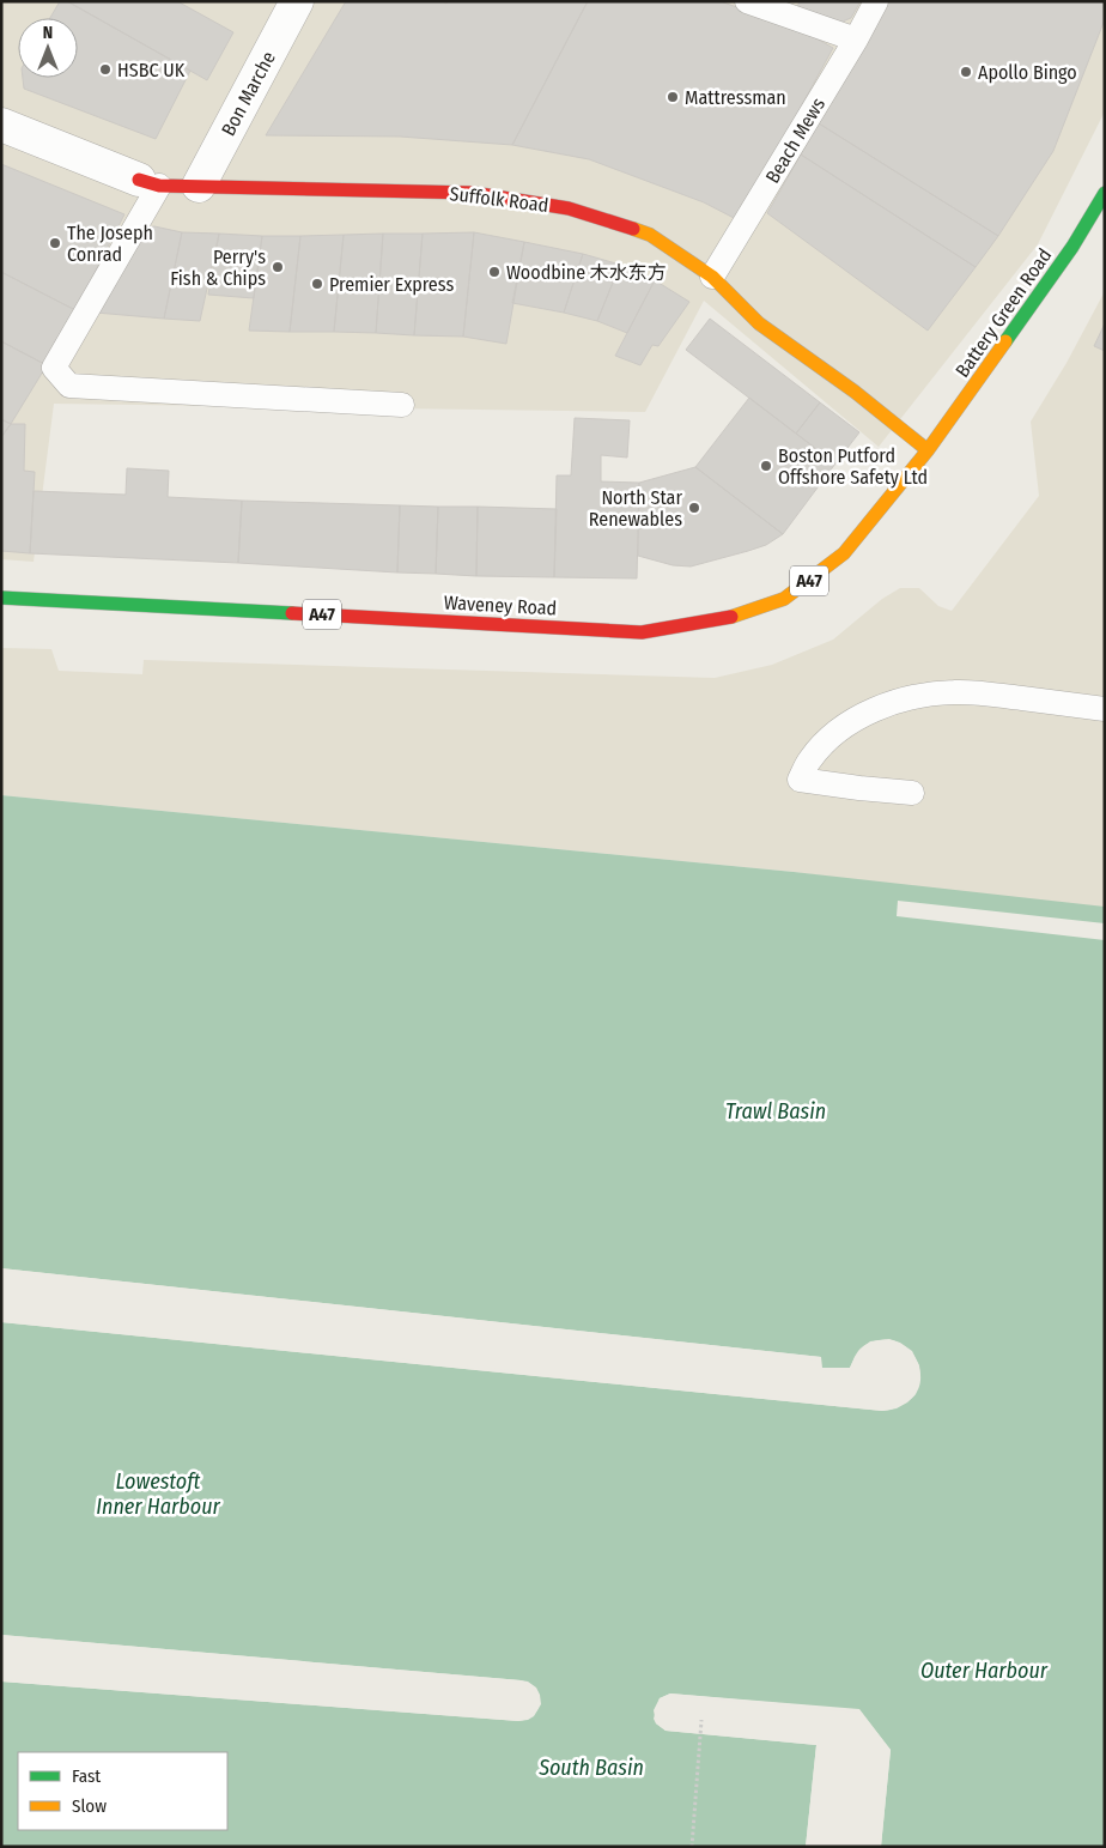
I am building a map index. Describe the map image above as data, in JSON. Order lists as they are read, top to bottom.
{
  "streets": {
    "main road": [
      "Suffolk Road",
      "Battery Green Road",
      "A47",
      "Waveney Road"
    ],
    "street": ["Bon Marche"],
    "lane": ["Beach Mews"]
  },
  "crossings": [
    ["Bon Marche", "Suffolk Road"],
    ["Beach Mews", "Suffolk Road"],
    ["Suffolk Road", "Battery Green Road"],
    ["Suffolk Road", "Waveney Road"],
    ["Battery Green Road", "Waveney Road"]
  ],
  "water": [
    "Trawl Basin",
    "Lowestoft Inner Harbour",
    "Outer Harbour",
    "South Basin"
  ],
  "places": [
    "HSBC UK",
    "Apollo Bingo",
    "Mattressman",
    "The Joseph Conrad",
    "Perry's Fish & Chips",
    "Woodbine 木水东方",
    "Premier Express",
    "Boston Putford Offshore Safety Ltd",
    "North Star Renewables"
  ],
  "legend": ["Fast", "Slow"],
  "north": "top"
}
